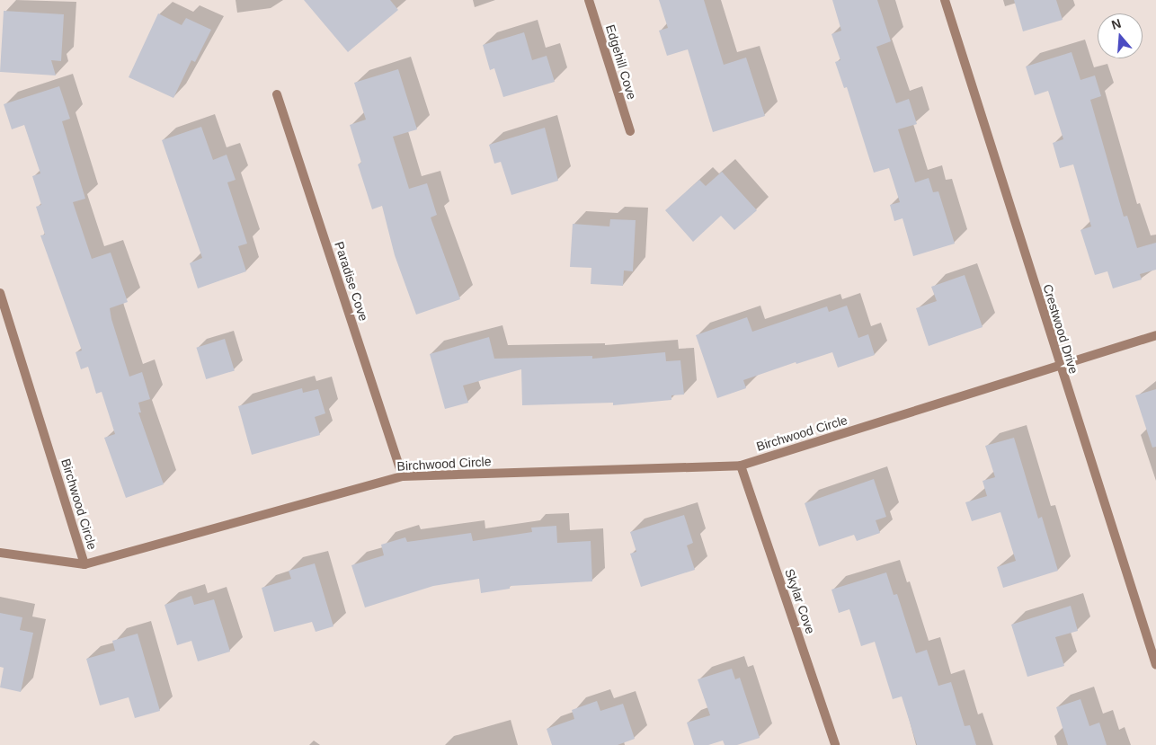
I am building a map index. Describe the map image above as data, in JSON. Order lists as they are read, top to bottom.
{
  "streets": {
    "street": [
      "Edgehill Cove",
      "Paradise Cove",
      "Crestwood Drive",
      "Birchwood Circle",
      "Skylar Cove"
    ]
  },
  "crossings": [
    ["Paradise Cove", "Birchwood Circle"],
    ["Crestwood Drive", "Birchwood Circle"],
    ["Birchwood Circle", "Skylar Cove"]
  ],
  "north": "top"
}
